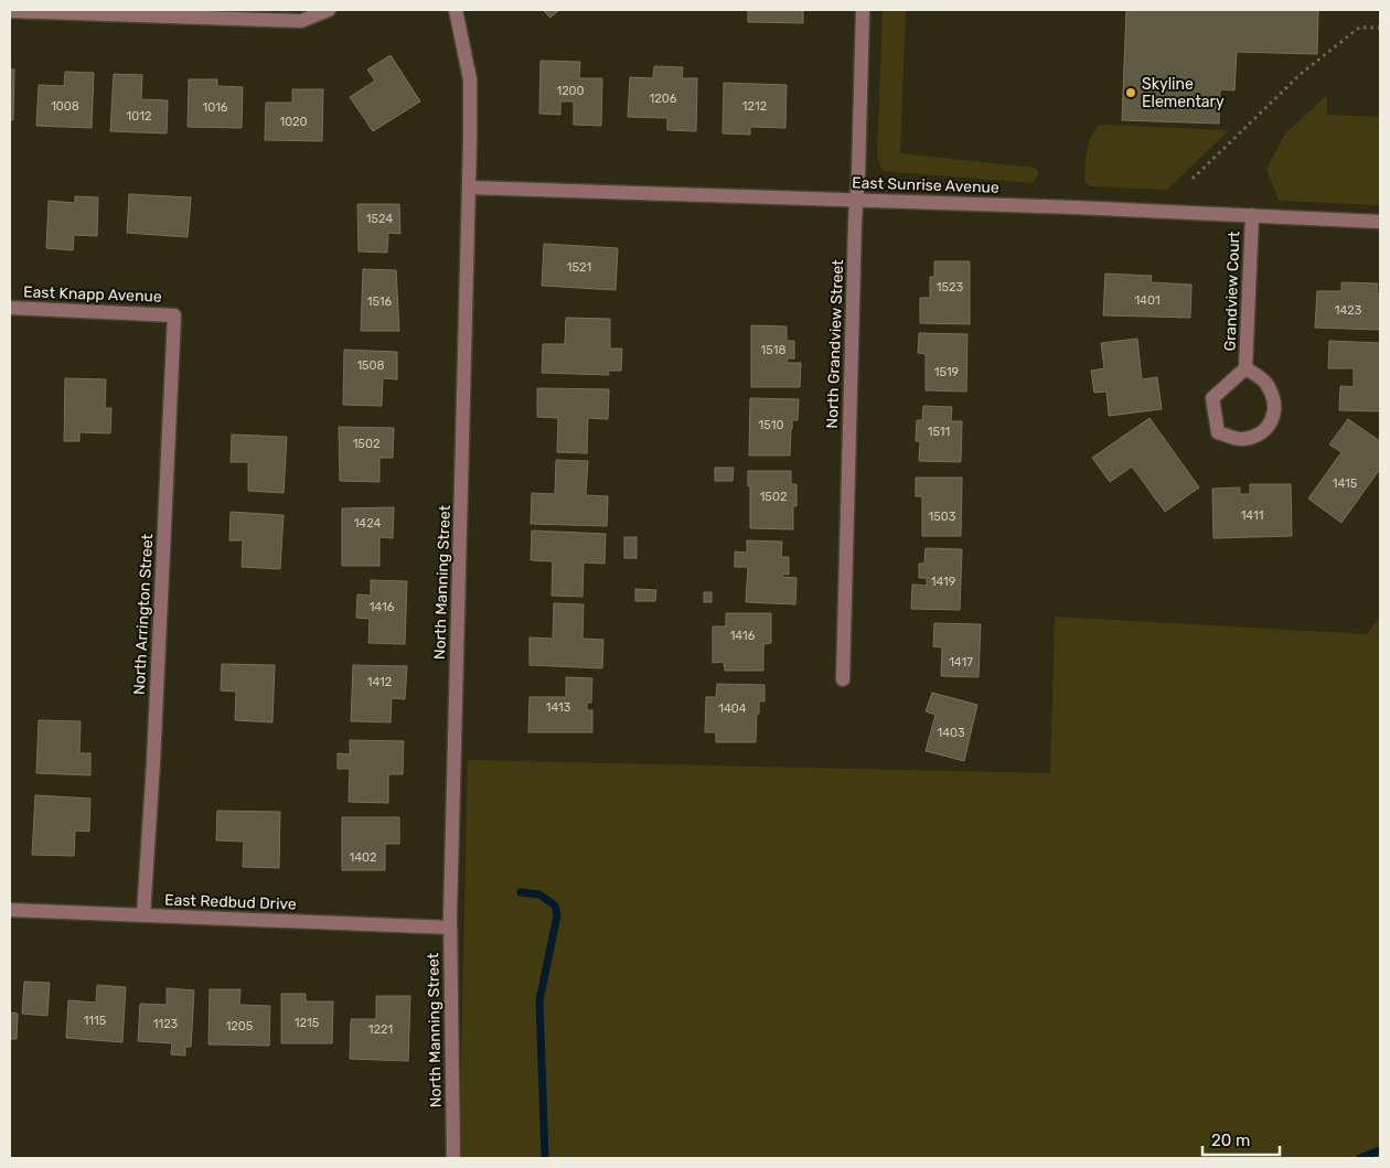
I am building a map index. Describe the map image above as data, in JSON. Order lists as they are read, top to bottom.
{
  "streets": {
    "street": [
      "East Sunrise Avenue",
      "Grandview Court",
      "East Knapp Avenue",
      "North Grandview Street",
      "North Manning Street",
      "North Arrington Street",
      "East Redbud Drive"
    ]
  },
  "crossings": [
    ["East Sunrise Avenue", "Grandview Court"],
    ["East Sunrise Avenue", "North Grandview Street"],
    ["East Sunrise Avenue", "North Manning Street"],
    ["East Knapp Avenue", "North Arrington Street"],
    ["North Manning Street", "East Redbud Drive"],
    ["North Arrington Street", "East Redbud Drive"]
  ],
  "places": ["Skyline Elementary"],
  "house_numbers": [
    "1200",
    "1206",
    "1008",
    "1212",
    "1016",
    "1012",
    "1020",
    "1524",
    "1521",
    "1523",
    "1401",
    "1516",
    "1423",
    "1518",
    "1508",
    "1519",
    "1510",
    "1511",
    "1502",
    "1415",
    "1502",
    "1411",
    "1503",
    "1424",
    "1419",
    "1416",
    "1416",
    "1417",
    "1412",
    "1413",
    "1404",
    "1403",
    "1402",
    "1115",
    "1215",
    "1123",
    "1205",
    "1221"
  ],
  "scale_bar": "20 m"
}
